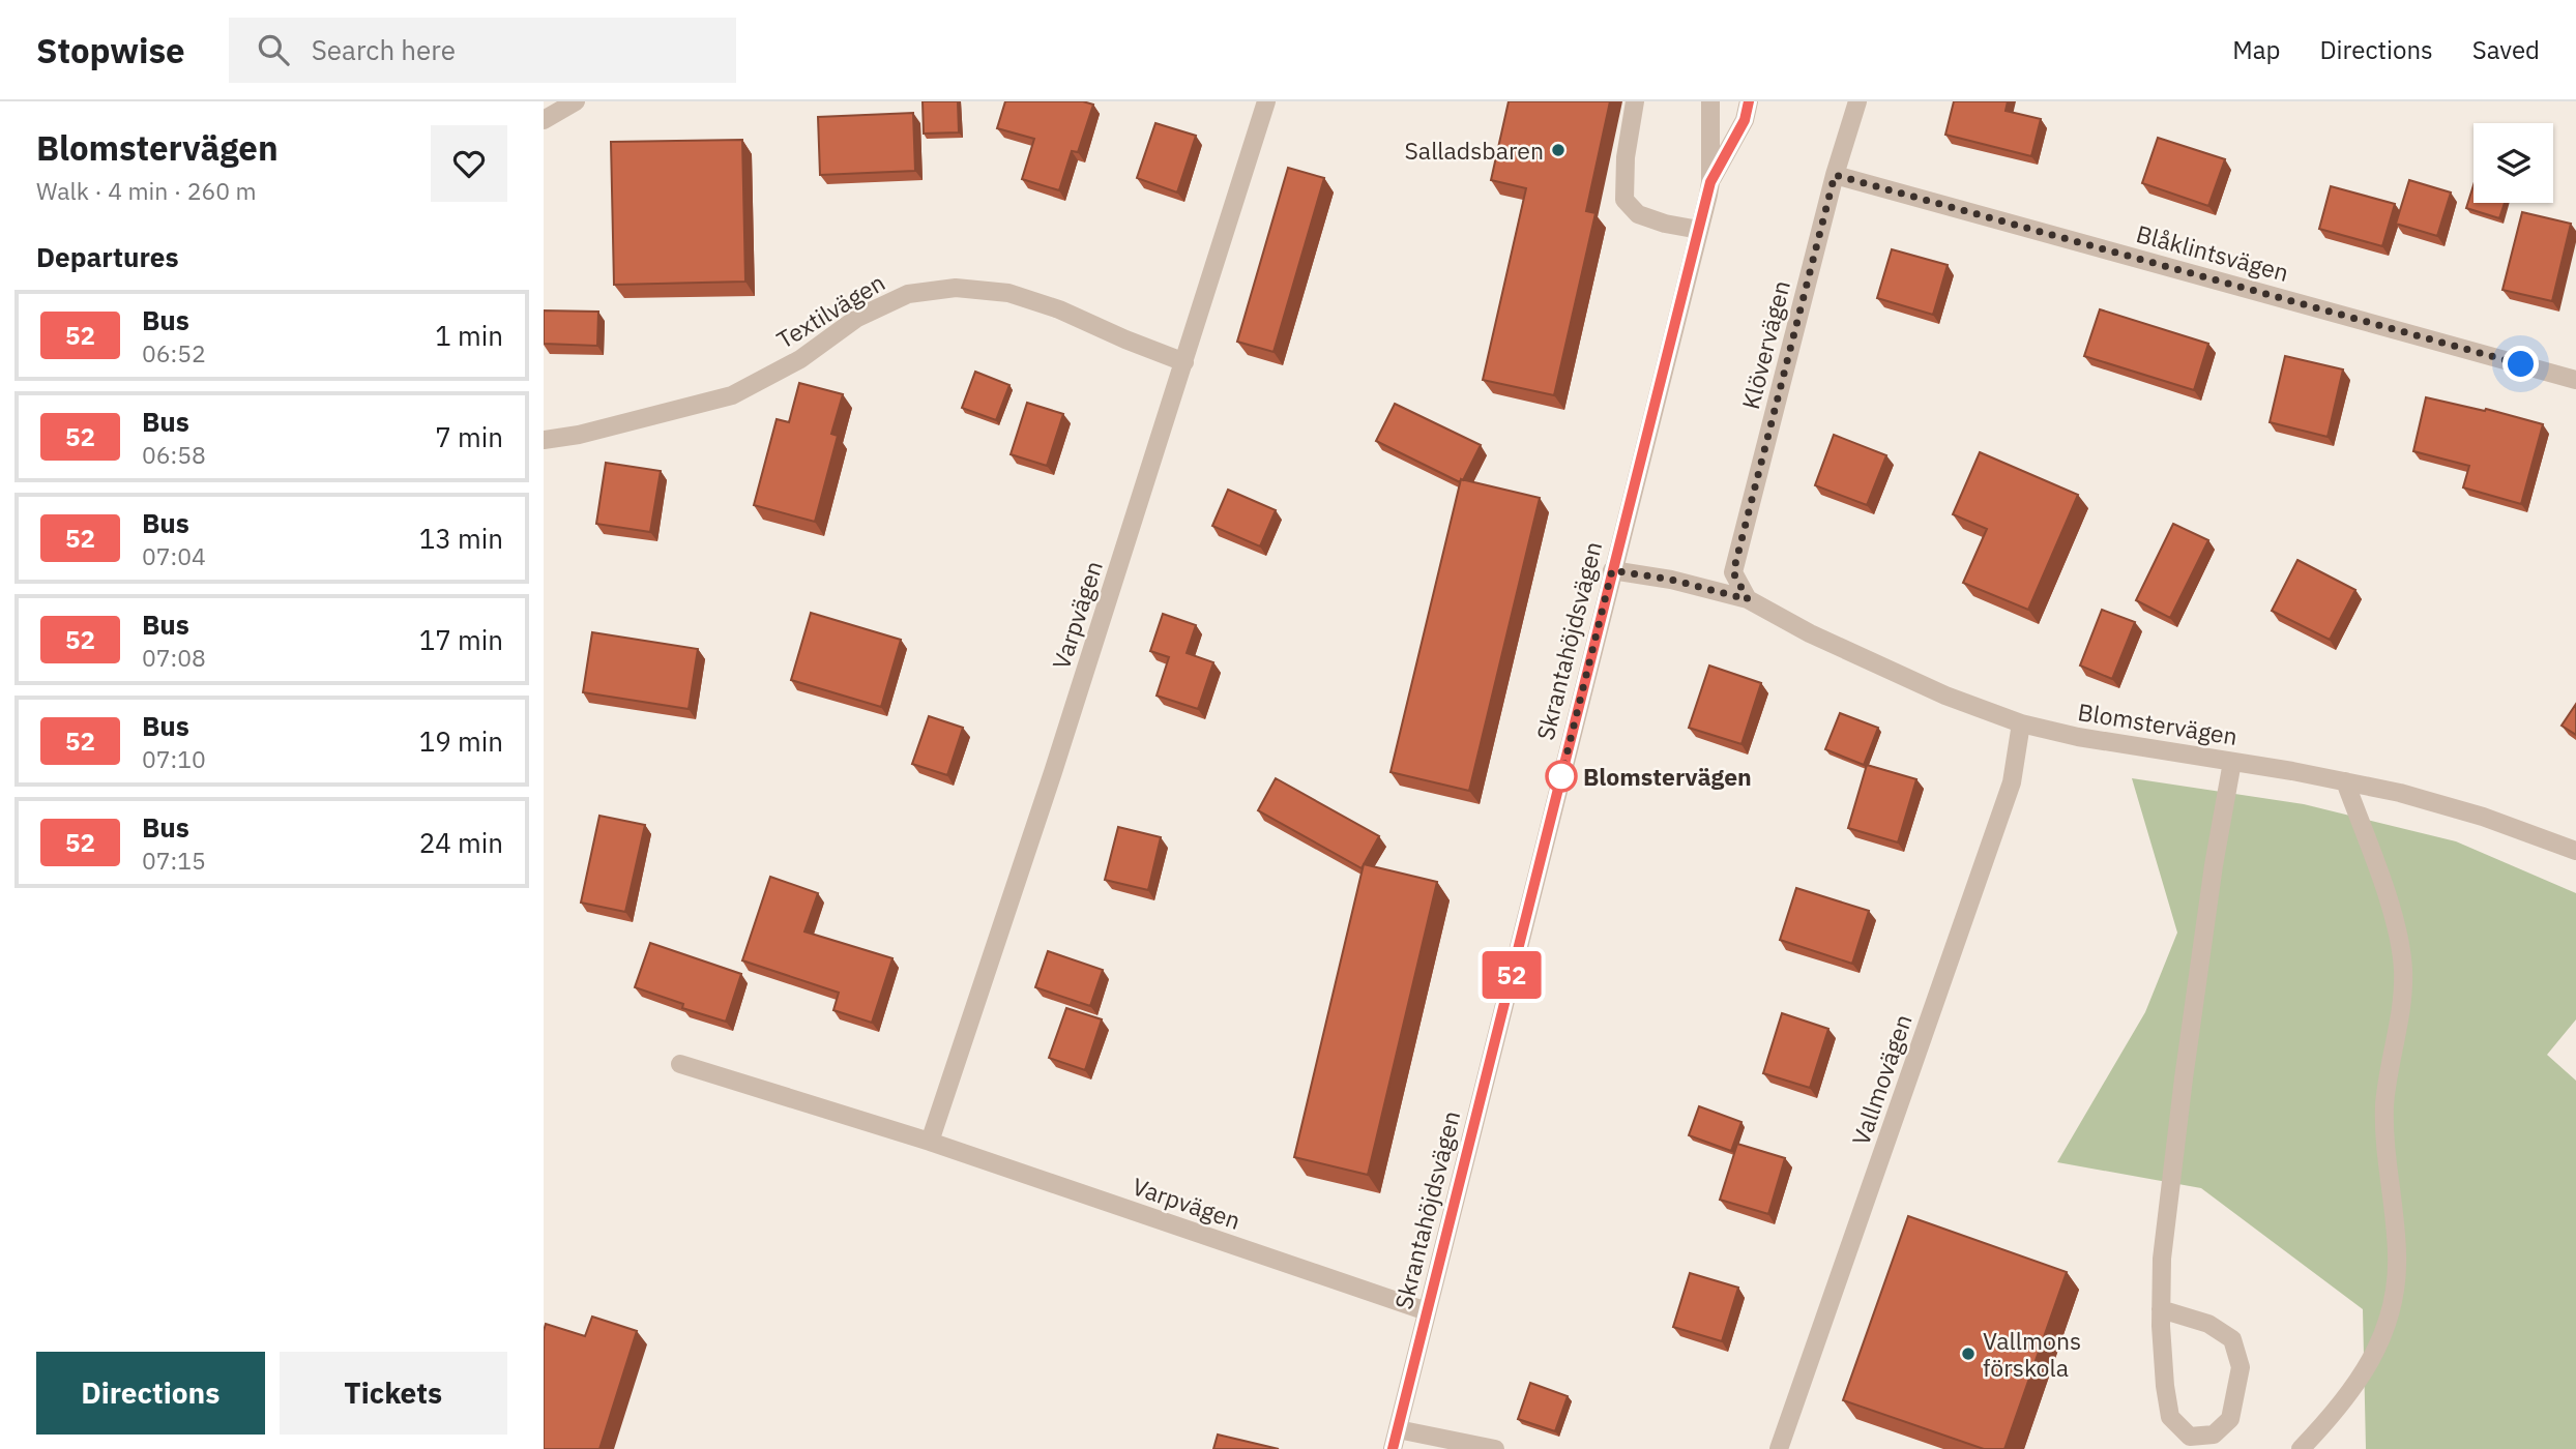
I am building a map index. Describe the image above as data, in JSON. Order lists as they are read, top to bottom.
{
  "streets": {
    "street": [
      "Blåklintsvägen",
      "Textilvägen",
      "Klövervägen",
      "Varpvägen",
      "Skrantahöjdsvägen",
      "Blomstervägen",
      "Vallmovägen"
    ]
  },
  "crossings": [
    ["Blåklintsvägen", "Klövervägen"],
    ["Textilvägen", "Varpvägen"],
    ["Klövervägen", "Blomstervägen"],
    ["Varpvägen", "Skrantahöjdsvägen"],
    ["Skrantahöjdsvägen", "Blomstervägen"],
    ["Blomstervägen", "Vallmovägen"]
  ],
  "places": ["Salladsbaren", "Blomstervägen", "Vallmons förskola"],
  "lines": ["bus line 52"],
  "page": {
    "header": "Stopwise",
    "search": "Search here",
    "nav": ["Map", "Directions", "Saved"],
    "heading": [
      ["Blomstervägen", "Walk · 4 min · 260 m"],
      "Departures"
    ],
    "on_map": "52",
    "list": [
      {
        "mark": "52",
        "name": "Bus",
        "note": "06:52",
        "value": "1 min"
      },
      {
        "mark": "52",
        "name": "Bus",
        "note": "06:58",
        "value": "7 min"
      },
      {
        "mark": "52",
        "name": "Bus",
        "note": "07:04",
        "value": "13 min"
      },
      {
        "mark": "52",
        "name": "Bus",
        "note": "07:08",
        "value": "17 min"
      },
      {
        "mark": "52",
        "name": "Bus",
        "note": "07:10",
        "value": "19 min"
      },
      {
        "mark": "52",
        "name": "Bus",
        "note": "07:15",
        "value": "24 min"
      }
    ],
    "buttons": ["Directions", "Tickets"]
  }
}
